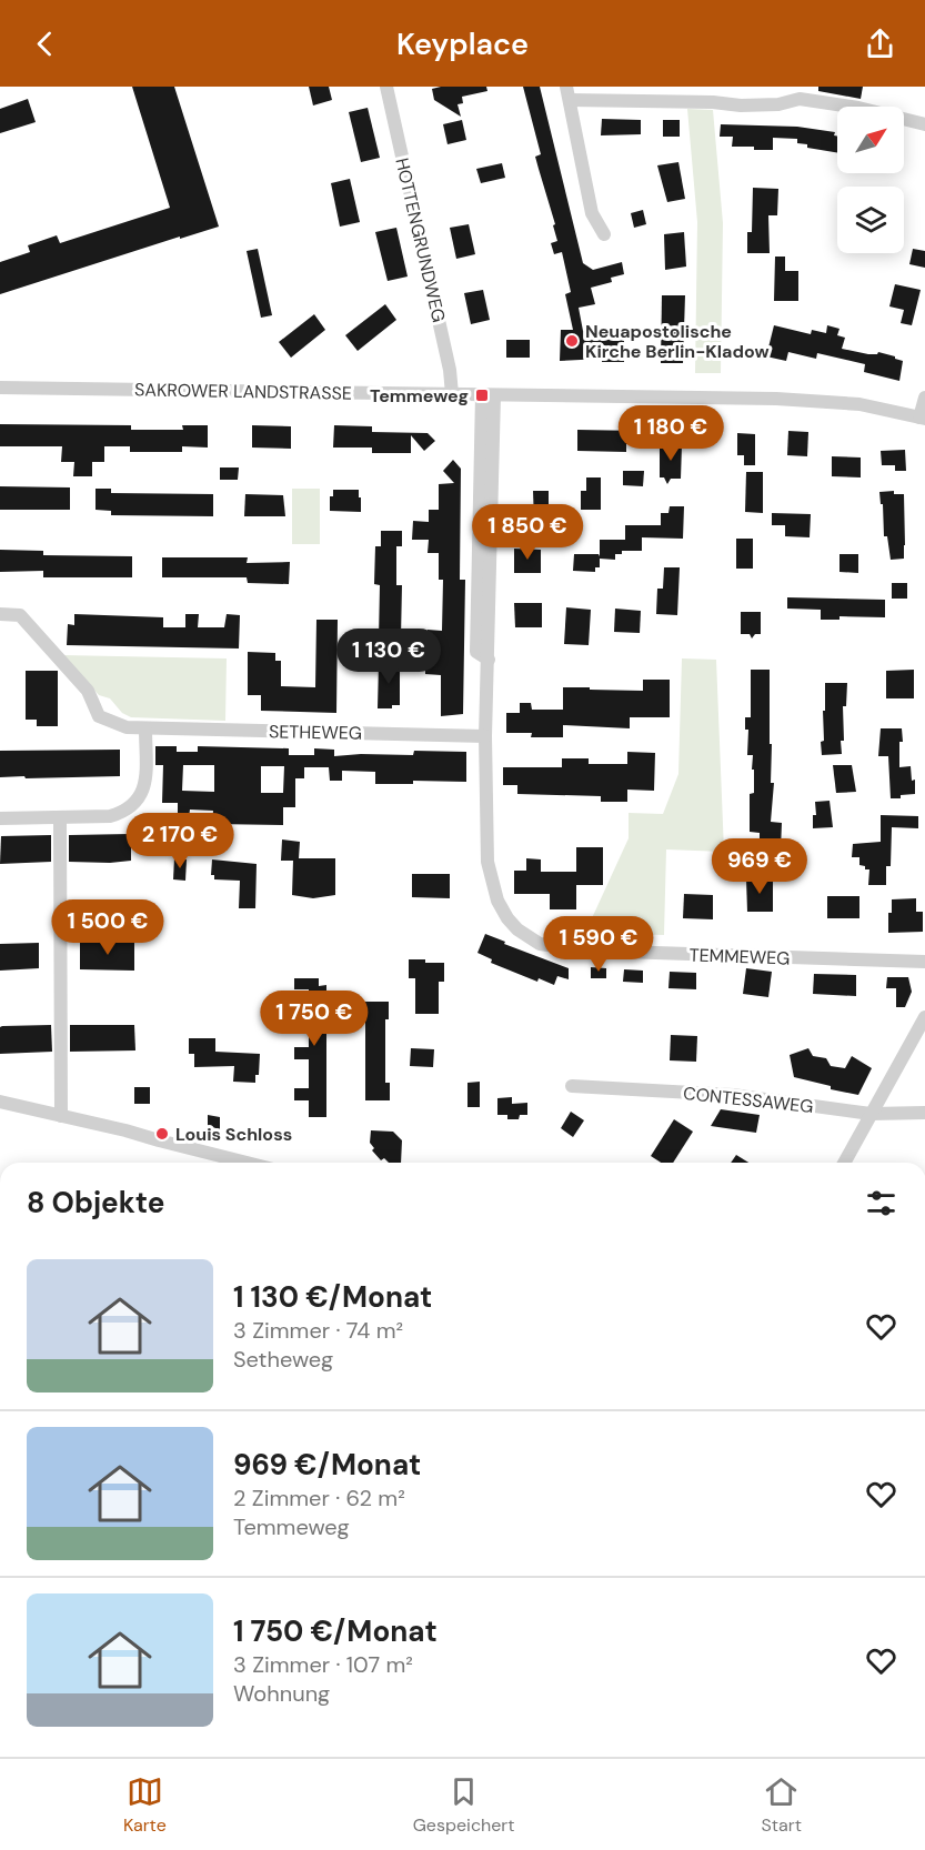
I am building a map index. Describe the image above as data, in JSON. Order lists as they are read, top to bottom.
{
  "streets": {
    "street": [
      "HOTTENGRUNDWEG",
      "SAKROWER LANDSTRASSE",
      "SETHEWEG",
      "TEMMEWEG",
      "CONTESSAWEG"
    ]
  },
  "crossings": [
    ["HOTTENGRUNDWEG", "SAKROWER LANDSTRASSE"],
    ["SAKROWER LANDSTRASSE", "TEMMEWEG"],
    ["SETHEWEG", "TEMMEWEG"]
  ],
  "places": {
    "other": ["Neuapostolische Kirche Berlin-Kladow", "Louis Schloss"],
    "transit": ["Temmeweg"]
  },
  "north": "top right",
  "page": {
    "header": "Keyplace",
    "price": [
      "1 180 €",
      "1 850 €",
      "1 130 €",
      "2 170 €",
      "969 €",
      "1 500 €",
      "1 590 €",
      "1 750 €"
    ],
    "heading": "8 Objekte",
    "list": [
      {
        "name": "1 130 €/Monat",
        "note": "3 Zimmer · 74 m² · Setheweg"
      },
      {
        "name": "969 €/Monat",
        "note": "2 Zimmer · 62 m² · Temmeweg"
      },
      {
        "name": "1 750 €/Monat",
        "note": "3 Zimmer · 107 m² · Wohnung"
      }
    ],
    "tabs": ["Karte", "Gespeichert", "Start"]
  }
}
